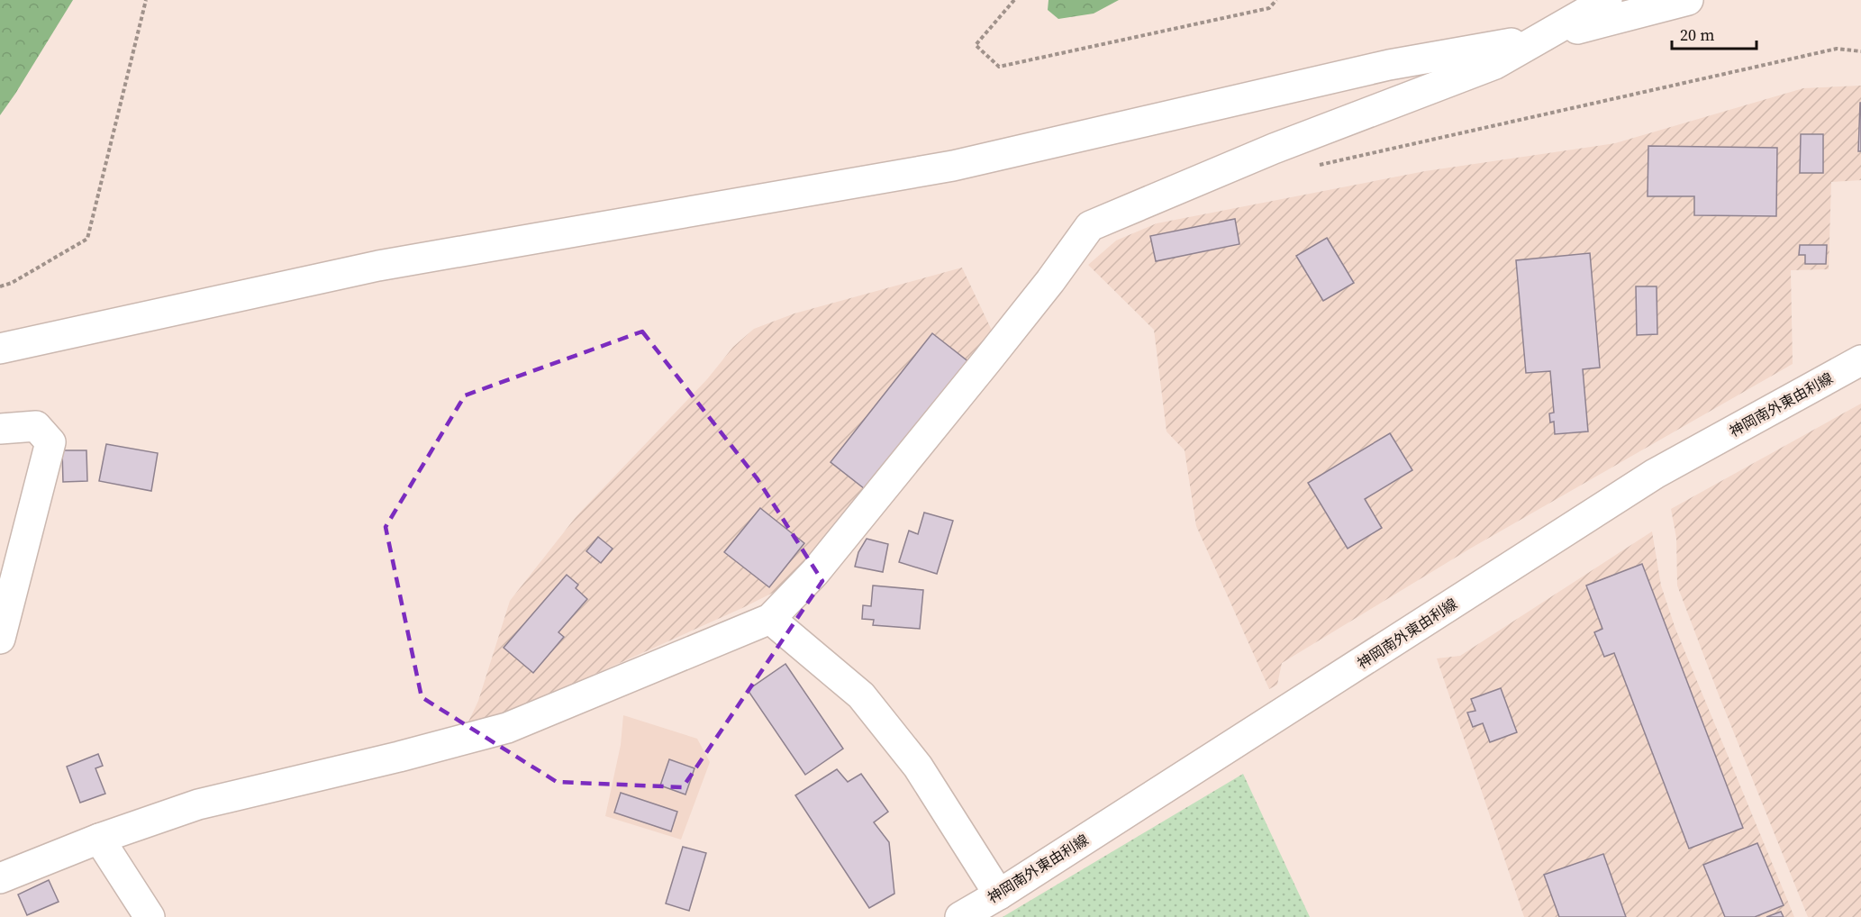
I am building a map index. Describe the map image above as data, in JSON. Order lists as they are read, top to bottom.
{
  "streets": {
    "street": ["神岡南外東由利線"]
  },
  "scale_bar": "20 m"
}
